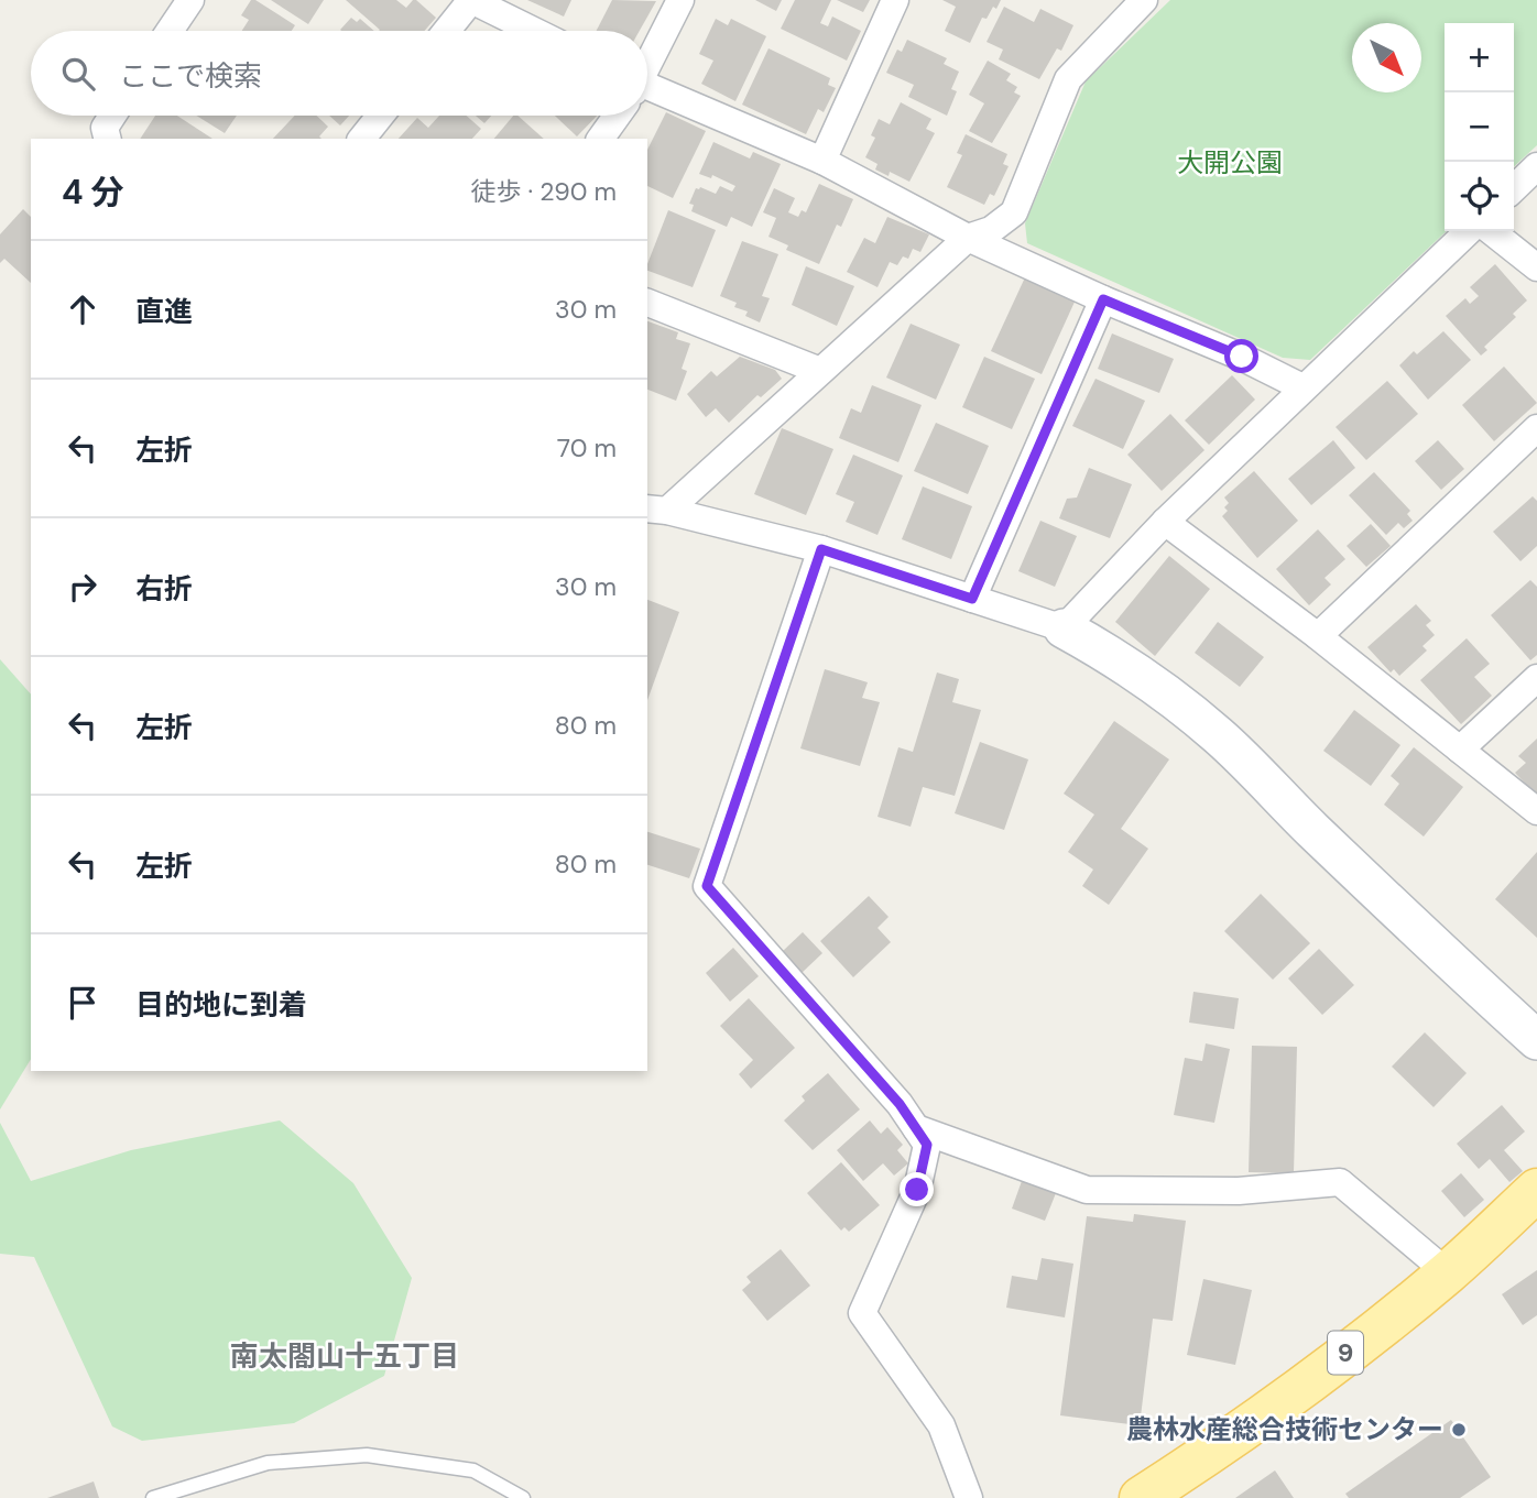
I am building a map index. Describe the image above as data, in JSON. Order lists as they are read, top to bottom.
{
  "streets": {
    "main road": ["9"]
  },
  "districts": ["南太閤山十五丁目"],
  "parks": ["大開公園"],
  "places": ["農林水産総合技術センター"],
  "north": "bottom right",
  "page": {
    "map_buttons": ["+", "−"],
    "search": "ここで検索",
    "heading": ["4 分", "徒歩 · 290 m"],
    "list": [
      ["直進", "30 m"],
      ["左折", "70 m"],
      ["右折", "30 m"],
      ["左折", "80 m"],
      ["左折", "80 m"],
      "目的地に到着"
    ]
  }
}
